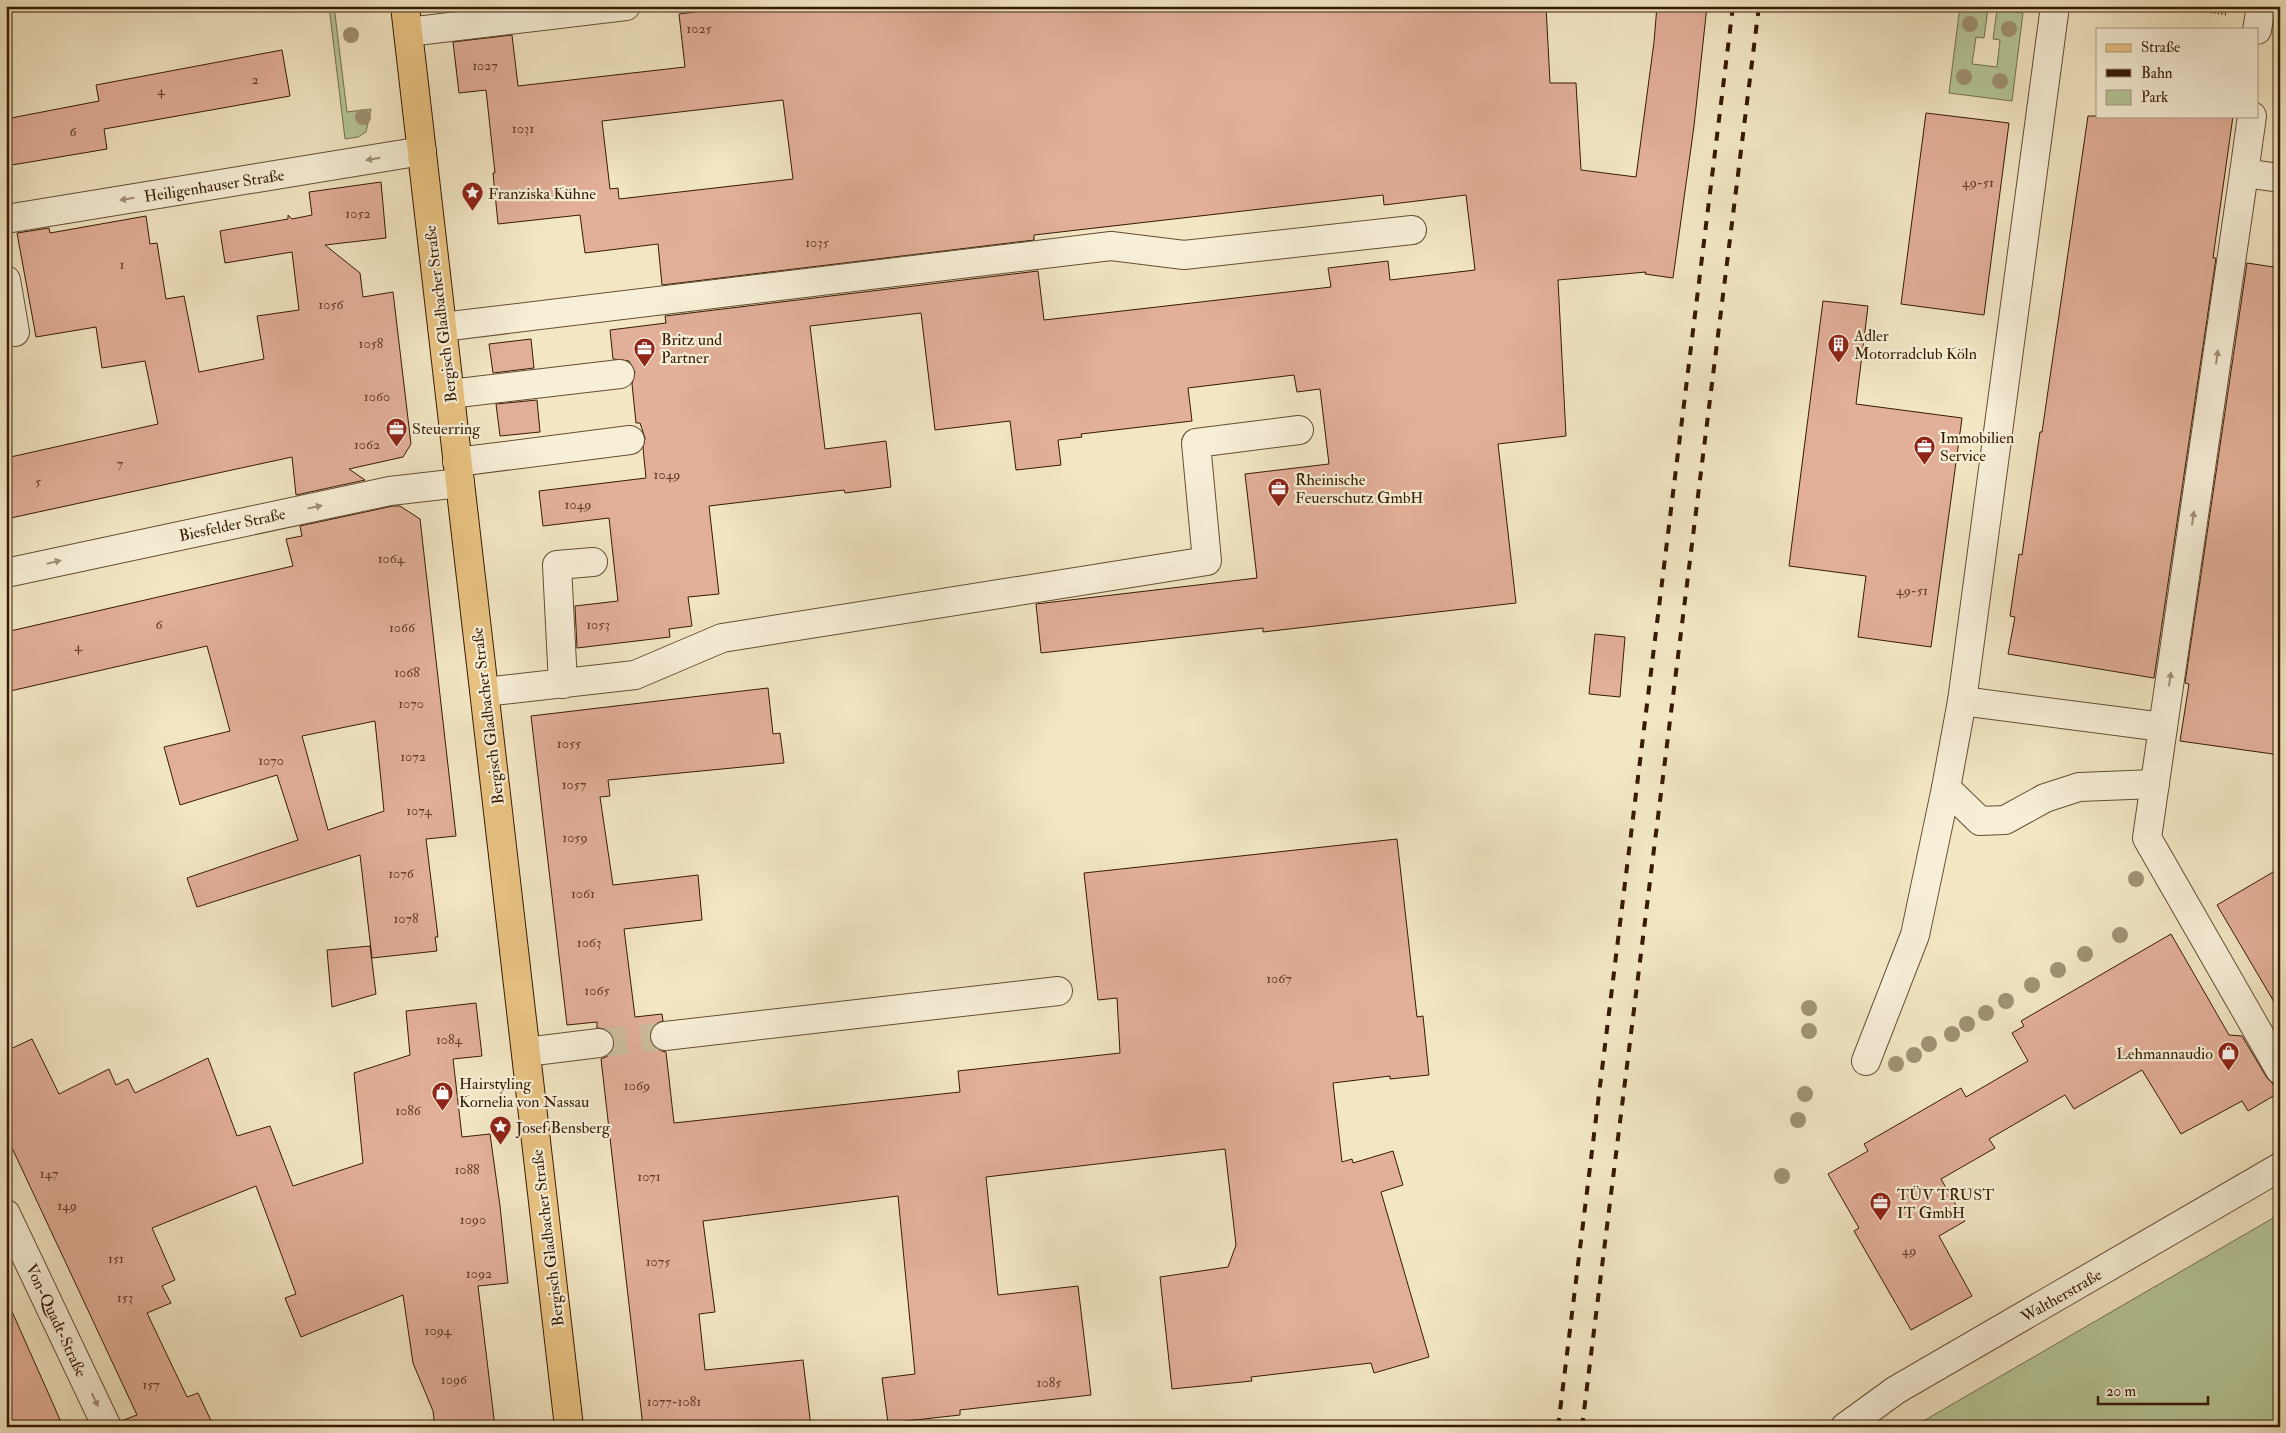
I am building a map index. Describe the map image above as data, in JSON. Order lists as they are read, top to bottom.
{
  "streets": {
    "main road": ["Bergisch Gladbacher Straße"],
    "street": [
      "Heiligenhauser Straße",
      "Biesfelder Straße",
      "Waltherstraße",
      "Von-Quadt-Straße"
    ]
  },
  "crossings": [
    ["Heiligenhauser Straße", "Bergisch Gladbacher Straße"],
    ["Bergisch Gladbacher Straße", "Biesfelder Straße"]
  ],
  "one_way": ["Heiligenhauser Straße", "Biesfelder Straße", "Von-Quadt-Straße"],
  "places": {
    "place": ["Franziska Kühne", "Josef Bensberg"],
    "building": ["Adler Motorradclub Köln"],
    "office": [
      "Britz und Partner",
      "Steuerring",
      "Immobilien Service",
      "Rheinische Feuerschutz GmbH",
      "TÜV TRUST IT GmbH"
    ],
    "shop": ["Lehmannaudio", "Hairstyling Kornelia von Nassau"]
  },
  "house_numbers": [
    "1025",
    "1027",
    "2",
    "4",
    "1031",
    "6",
    "49-51",
    "1052",
    "1035",
    "1",
    "1056",
    "1058",
    "1060",
    "1062",
    "7",
    "1049",
    "5",
    "1049",
    "1064",
    "49-51",
    "6",
    "1053",
    "1066",
    "4",
    "1068",
    "1070",
    "1055",
    "1072",
    "1070",
    "1057",
    "1074",
    "1059",
    "1076",
    "1061",
    "1078",
    "1063",
    "1067",
    "1065",
    "1084",
    "1069",
    "1086",
    "1088",
    "147",
    "1071",
    "149",
    "1090",
    "49",
    "151",
    "1075",
    "1092",
    "153",
    "1094",
    "1096",
    "1085",
    "157",
    "1077-1081"
  ],
  "legend": ["Straße", "Bahn", "Park"],
  "scale_bar": "20 m"
}
